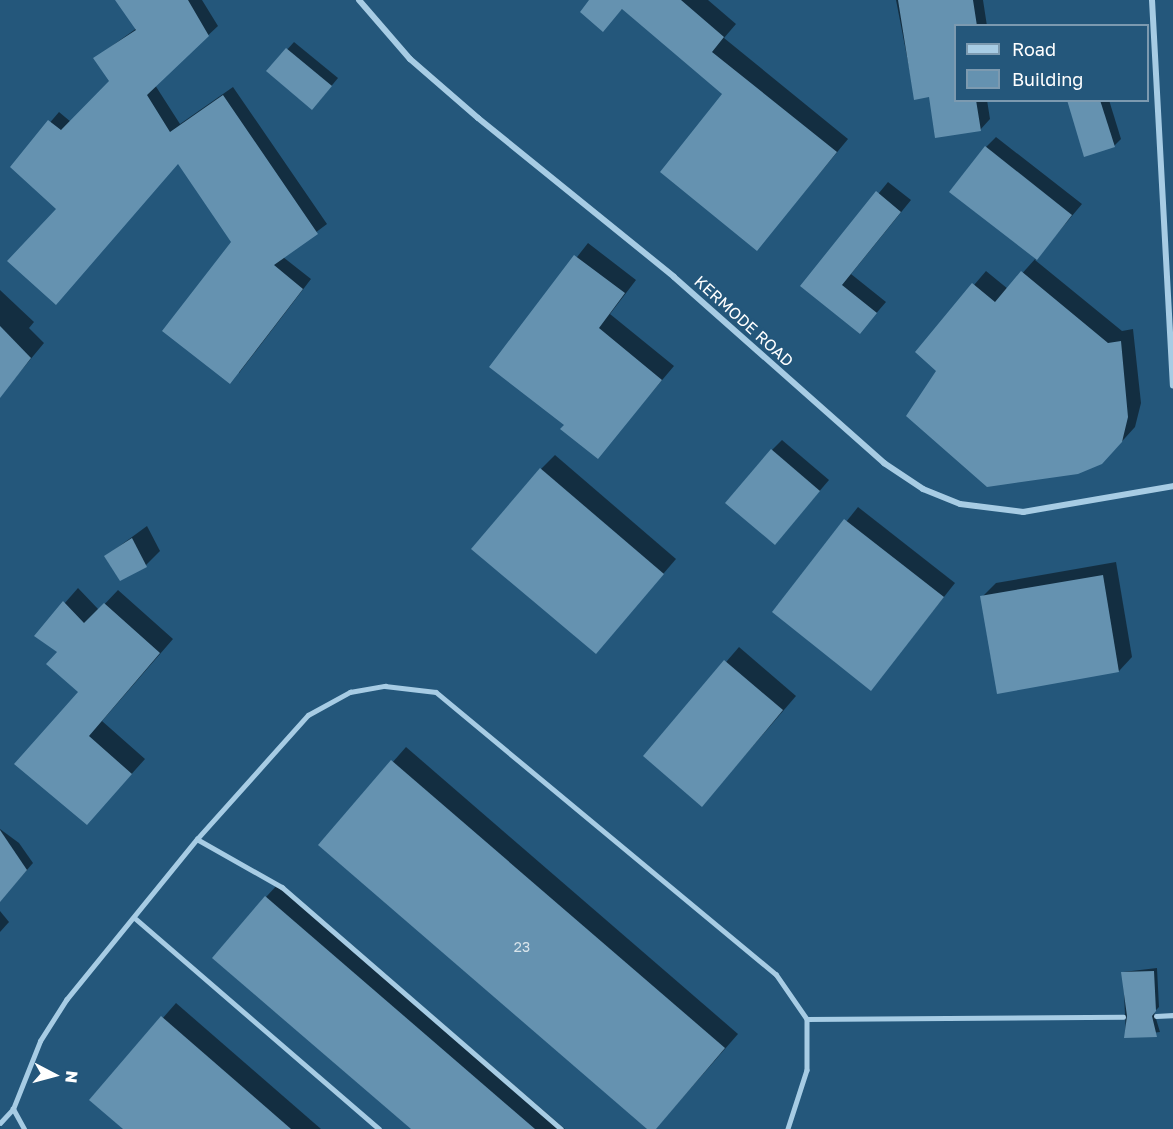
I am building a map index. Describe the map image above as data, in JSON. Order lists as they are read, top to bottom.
{
  "streets": {
    "street": ["KERMODE ROAD"]
  },
  "house_numbers": ["23"],
  "legend": ["Road", "Building"],
  "north": "right"
}
